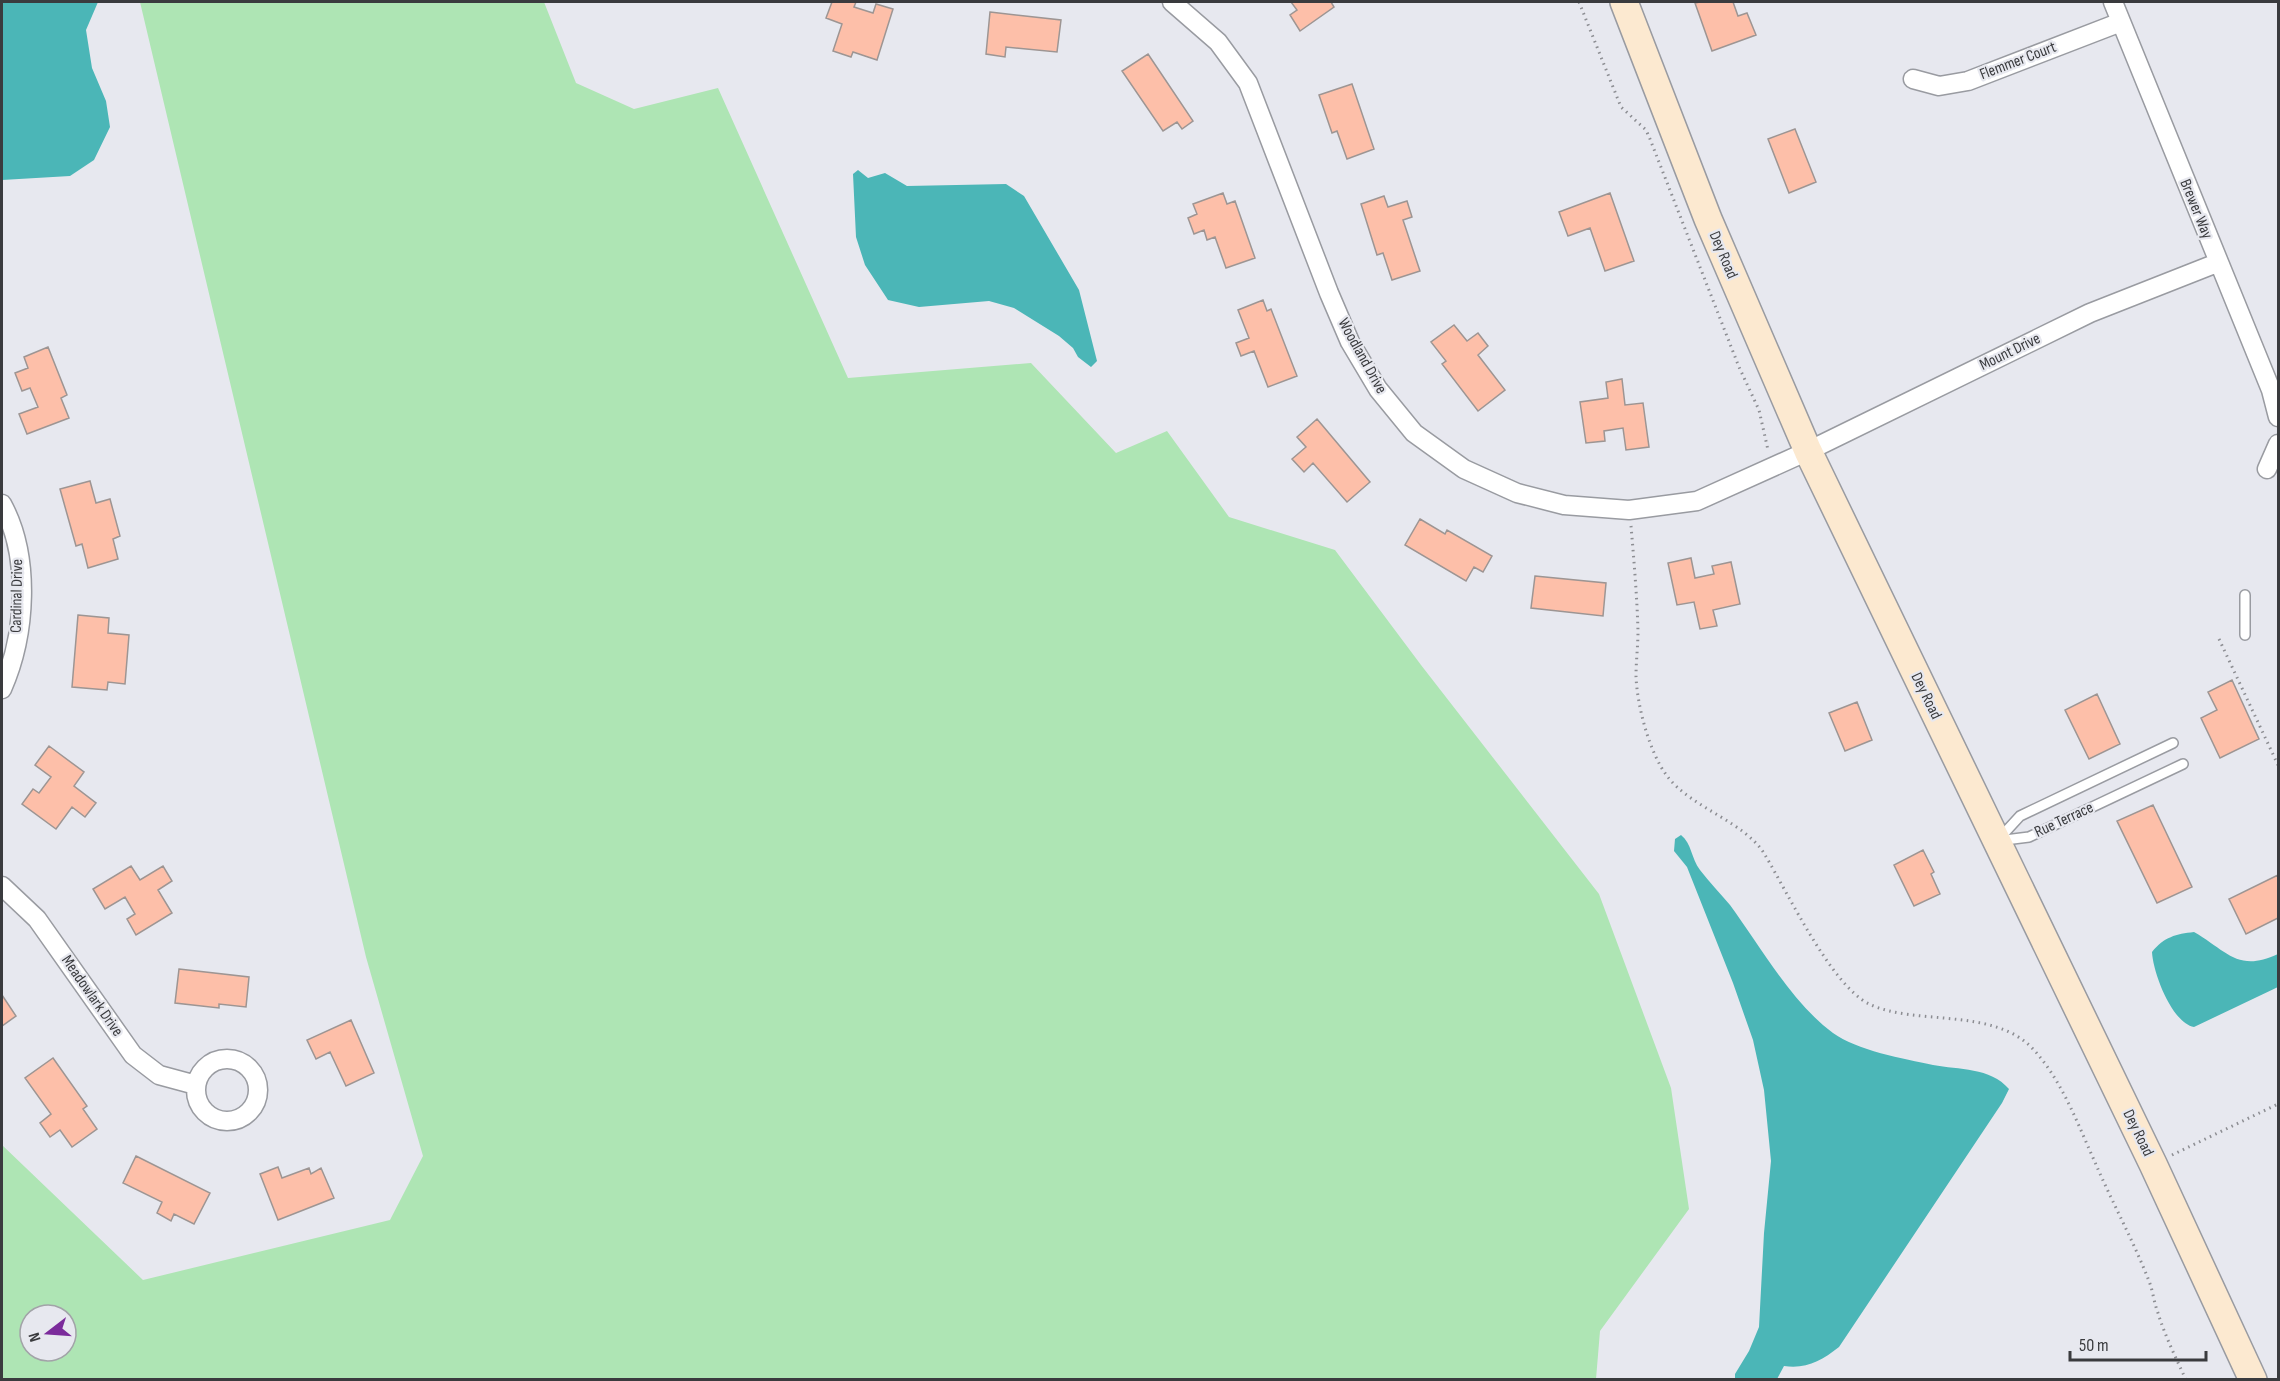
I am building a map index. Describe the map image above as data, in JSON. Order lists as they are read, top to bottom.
{
  "streets": {
    "main road": ["Dey Road"],
    "street": [
      "Flemmer Court",
      "Brewer Way",
      "Mount Drive",
      "Woodland Drive",
      "Cardinal Drive",
      "Meadowlark Drive"
    ],
    "lane": ["Rue Terrace"]
  },
  "crossings": [
    ["Flemmer Court", "Brewer Way"],
    ["Brewer Way", "Mount Drive"],
    ["Dey Road", "Mount Drive"],
    ["Dey Road", "Woodland Drive"],
    ["Dey Road", "Rue Terrace"],
    ["Mount Drive", "Woodland Drive"]
  ],
  "scale_bar": "50 m",
  "north": "left"
}
